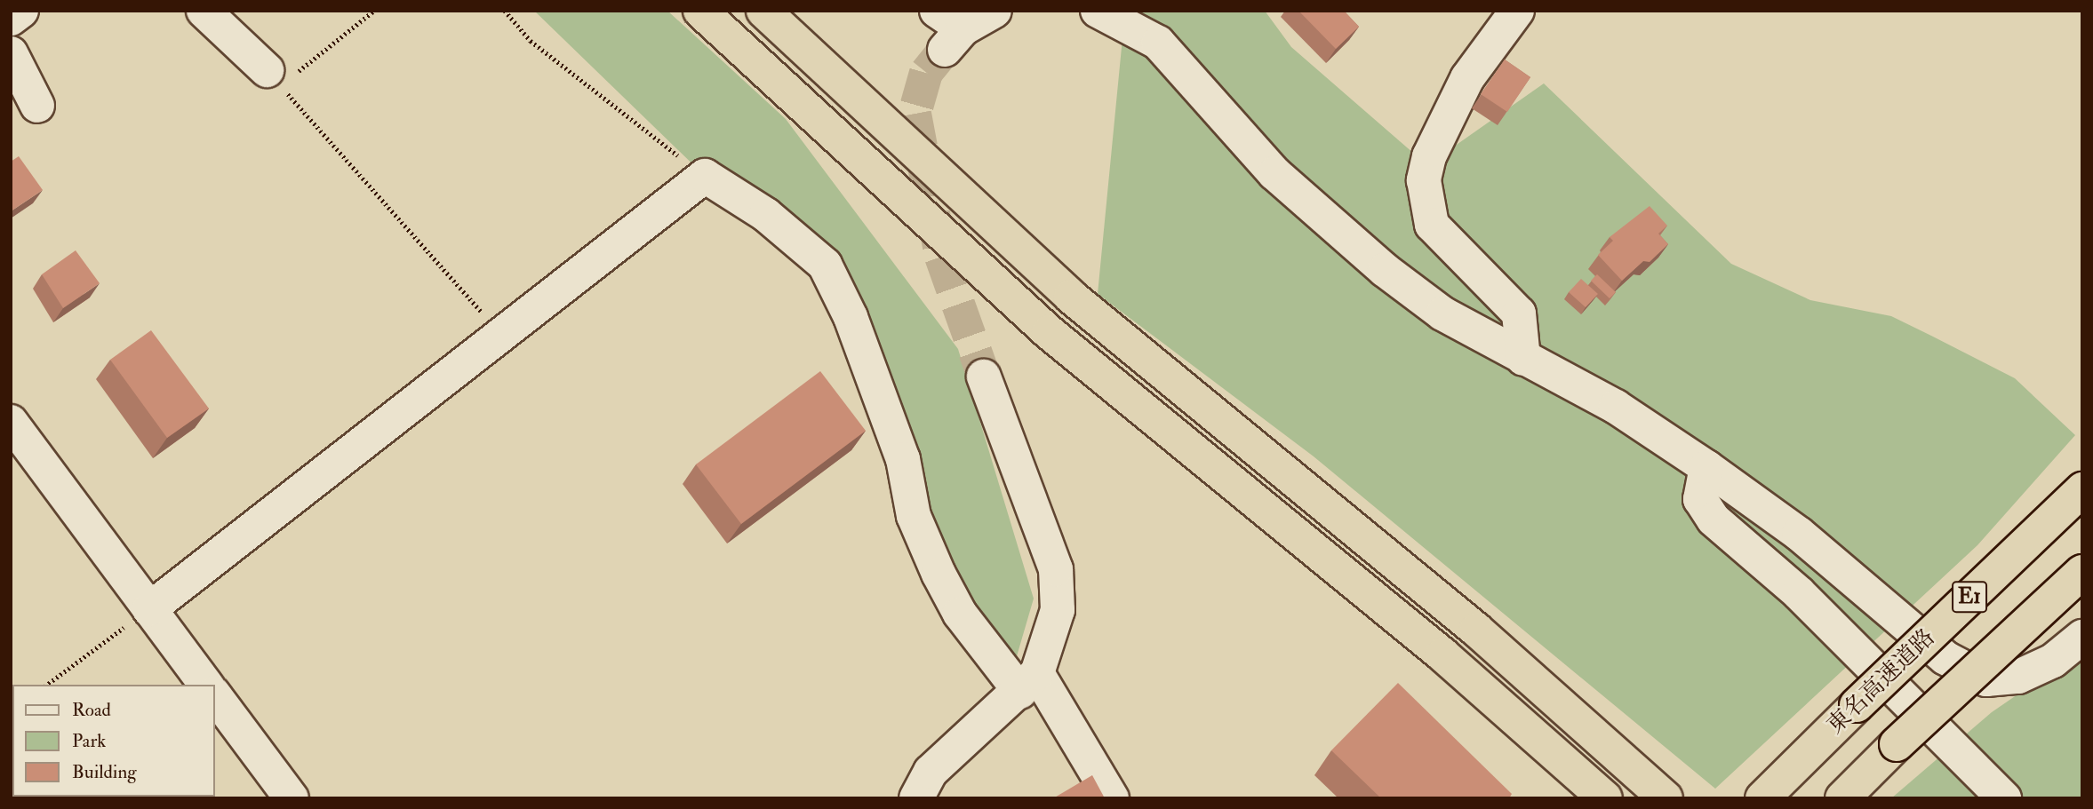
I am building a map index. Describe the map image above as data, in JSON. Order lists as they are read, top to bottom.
{
  "streets": {
    "highway": ["E1", "東名高速道路"]
  },
  "legend": ["Road", "Park", "Building"]
}
